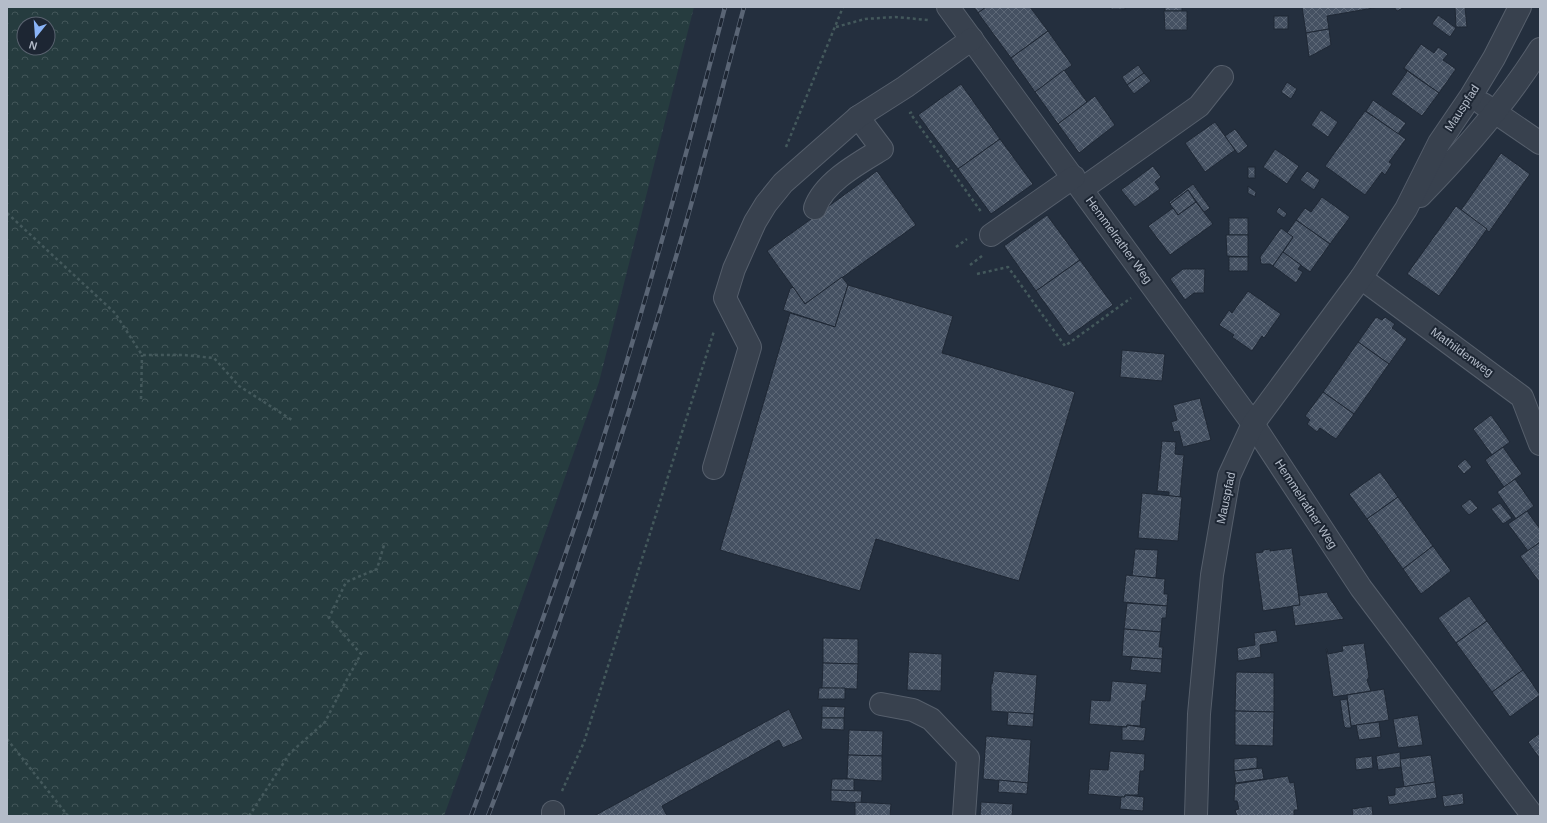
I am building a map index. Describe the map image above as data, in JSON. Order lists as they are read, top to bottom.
{
  "streets": {
    "street": ["Mauspfad", "Hemmelrather Weg", "Mathildenweg"]
  },
  "crossings": [
    ["Mauspfad", "Hemmelrather Weg"],
    ["Mauspfad", "Mathildenweg"]
  ],
  "north": "bottom"
}
